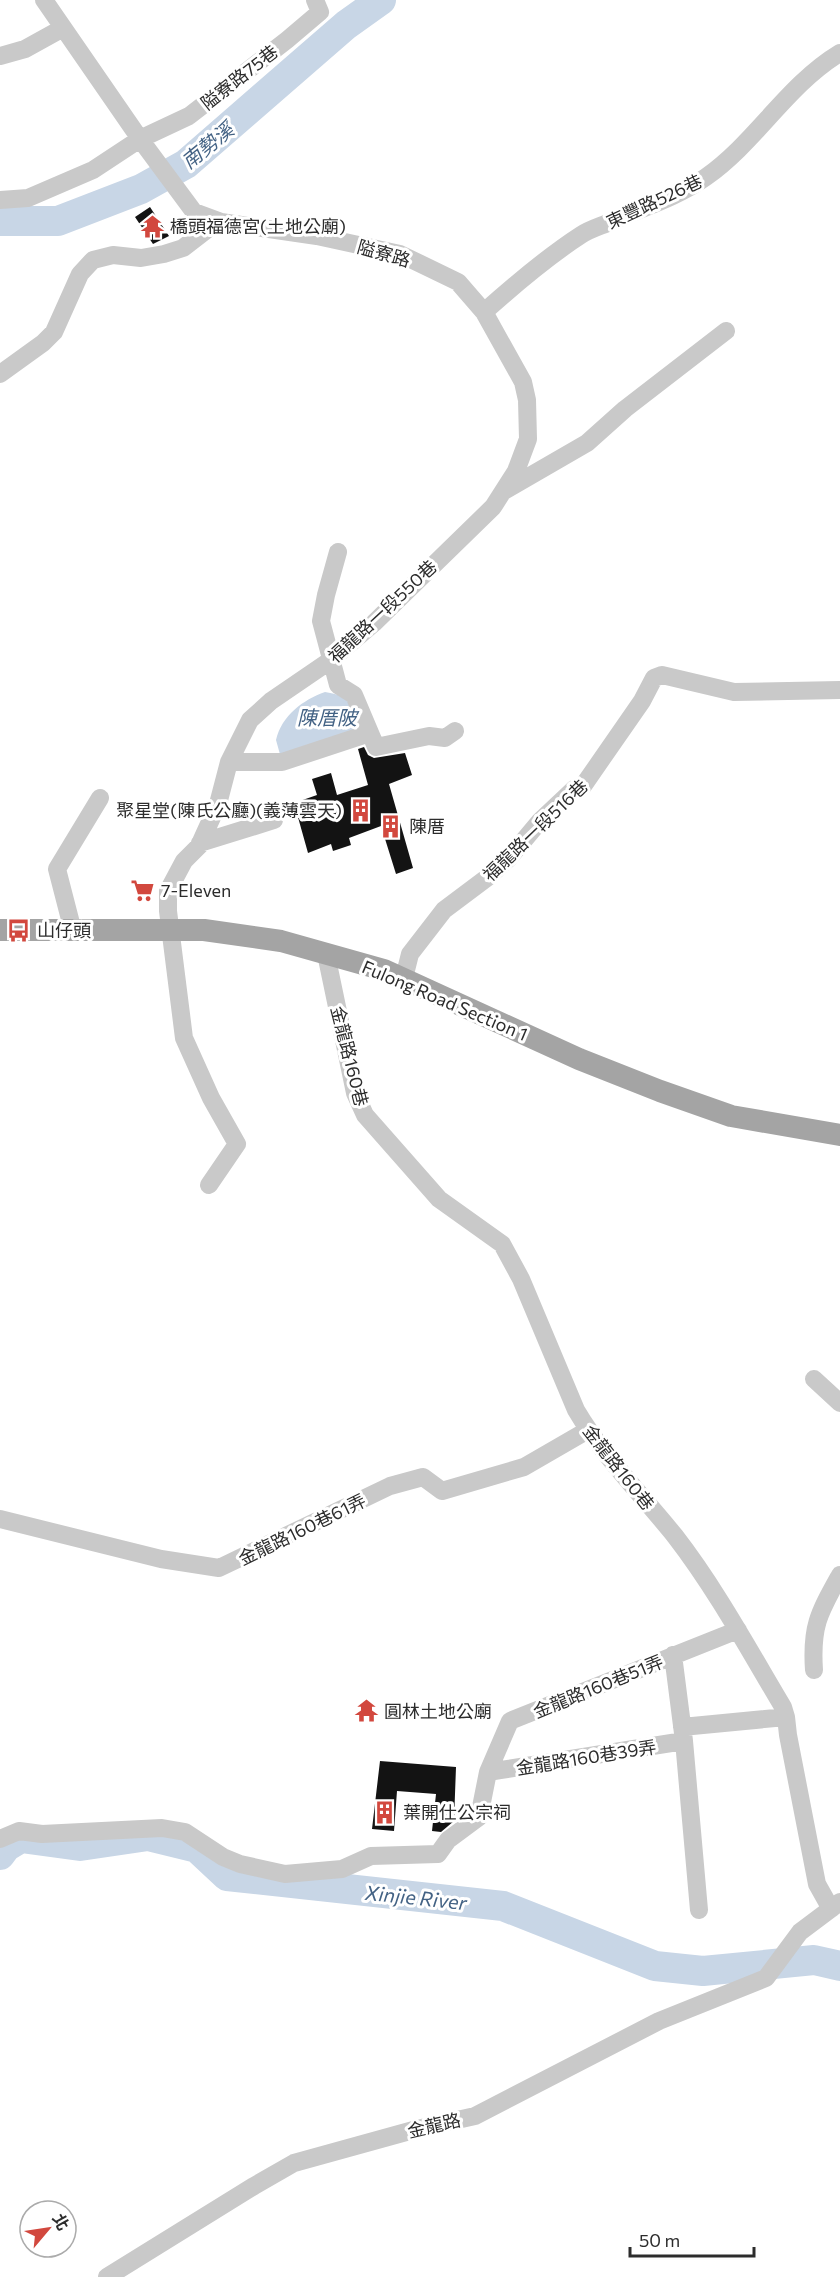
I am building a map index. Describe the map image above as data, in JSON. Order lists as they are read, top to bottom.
{
  "streets": {
    "main road": ["Fulong Road Section 1"],
    "street": [
      "隘寮路75巷",
      "東豐路526巷",
      "隘寮路",
      "福龍路一段550巷",
      "福龍路一段516巷",
      "金龍路160巷",
      "金龍路160巷61弄",
      "金龍路160巷51弄",
      "金龍路160巷39弄",
      "金龍路"
    ]
  },
  "crossings": [
    ["隘寮路75巷", "隘寮路"],
    ["東豐路526巷", "隘寮路"],
    ["東豐路526巷", "福龍路一段550巷"],
    ["隘寮路", "福龍路一段550巷"],
    ["福龍路一段550巷", "Fulong Road Section 1"],
    ["福龍路一段516巷", "Fulong Road Section 1"],
    ["Fulong Road Section 1", "金龍路160巷"],
    ["金龍路160巷", "金龍路160巷61弄"],
    ["金龍路160巷", "金龍路160巷51弄"],
    ["金龍路160巷", "金龍路160巷39弄"],
    ["金龍路160巷", "金龍路"],
    ["金龍路160巷51弄", "金龍路160巷39弄"]
  ],
  "water": ["南勢溪", "陳厝陂", "Xinjie River"],
  "places": {
    "temple": ["橋頭福德宮(土地公廟)", "圓林土地公廟"],
    "building": ["聚星堂(陳氏公廳)(義薄雲天)", "陳厝", "葉開仕公宗祠"],
    "supermarket": ["7-Eleven"],
    "bus stop": ["山仔頭"]
  },
  "scale_bar": "50 m",
  "north": "top right"
}
